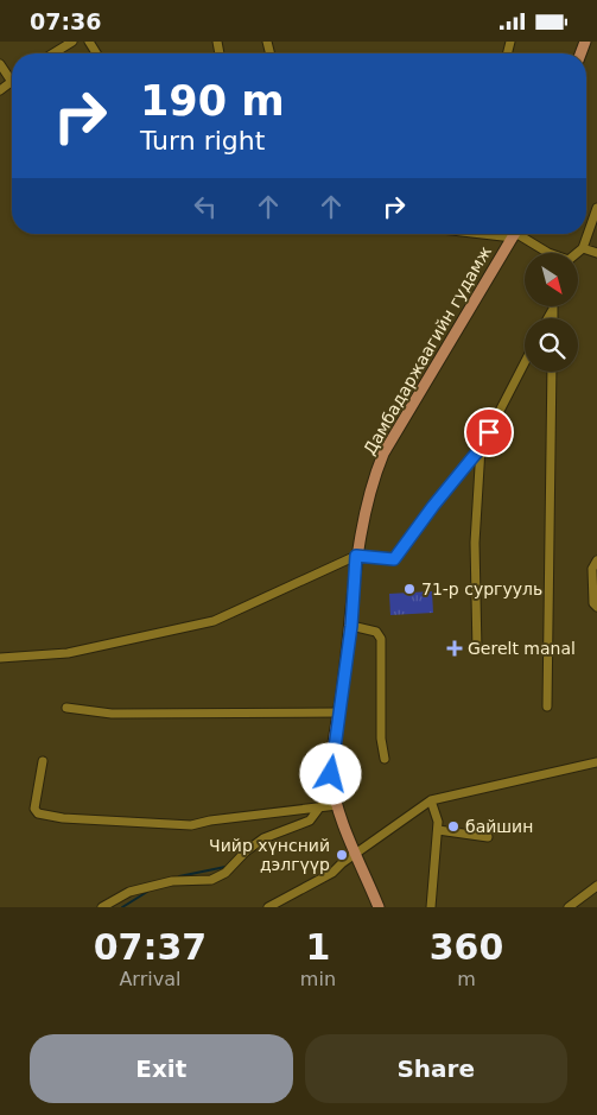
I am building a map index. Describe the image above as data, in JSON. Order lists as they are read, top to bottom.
{
  "streets": {
    "main road": ["Дамбадаржаагийн гудамж"]
  },
  "places": {
    "other": ["71-р сургууль", "байшин", "Чийр хүнсний дэлгүүр"],
    "health": ["Gerelt manal"]
  },
  "north": "bottom right",
  "page": {
    "status": "07:36",
    "turn": ["190 m", "Turn right"],
    "eta": [
      "07:37",
      "Arrival",
      "1",
      "min",
      "360",
      "m"
    ],
    "buttons": ["Exit", "Share"]
  }
}
